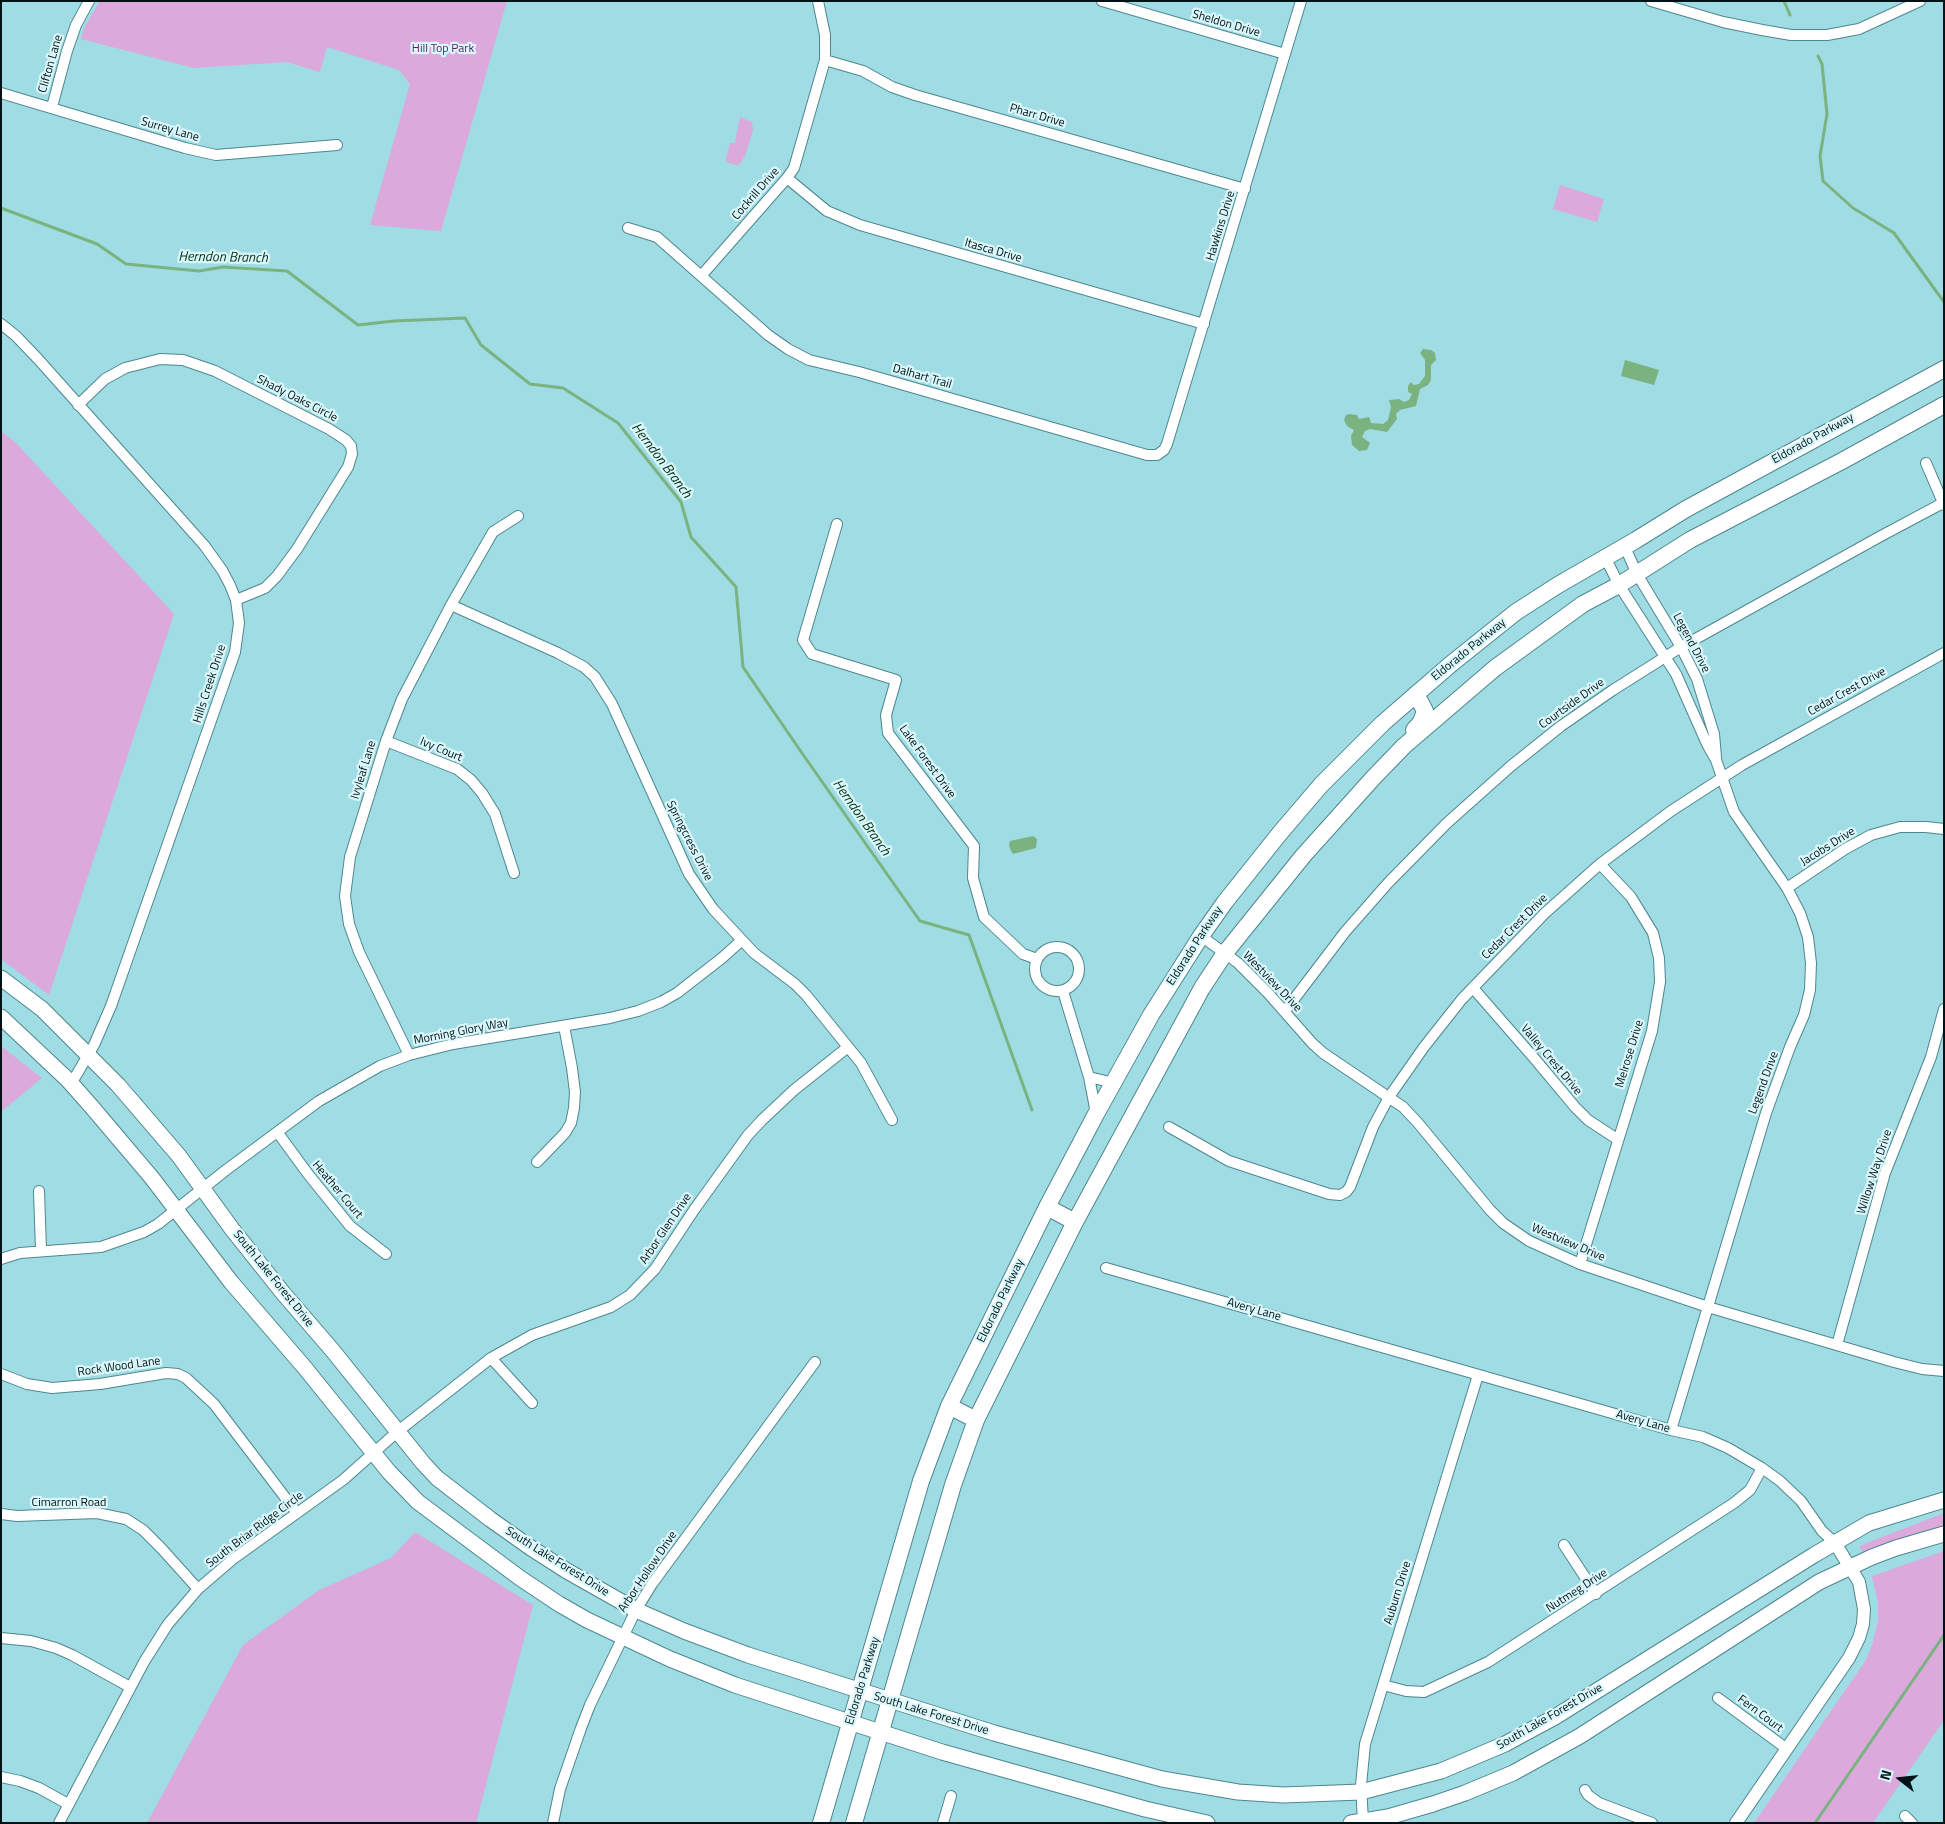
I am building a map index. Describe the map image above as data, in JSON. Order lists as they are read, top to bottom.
{
  "streets": {
    "main road": ["Eldorado Parkway", "South Lake Forest Drive"],
    "street": [
      "Sheldon Drive",
      "Clifton Lane",
      "Pharr Drive",
      "Surrey Lane",
      "Cockrill Drive",
      "Hawkins Drive",
      "Itasca Drive",
      "Dalhart Trail",
      "Shady Oaks Circle",
      "Legend Drive",
      "Hills Creek Drive",
      "Cedar Crest Drive",
      "Courtside Drive",
      "Ivy Court",
      "Lake Forest Drive",
      "Ivyleaf Lane",
      "Springcress Drive",
      "Jacobs Drive",
      "Westview Drive",
      "Morning Glory Way",
      "Melrose Drive",
      "Valley Crest Drive",
      "Willow Way Drive",
      "Heather Court",
      "Arbor Glen Drive",
      "Avery Lane",
      "Rock Wood Lane",
      "Cimarron Road",
      "South Briar Ridge Circle",
      "Arbor Hollow Drive",
      "Nutmeg Drive",
      "Auburn Drive",
      "Fern Court"
    ]
  },
  "crossings": [
    ["Sheldon Drive", "Hawkins Drive"],
    ["Clifton Lane", "Surrey Lane"],
    ["Pharr Drive", "Cockrill Drive"],
    ["Pharr Drive", "Hawkins Drive"],
    ["Cockrill Drive", "Itasca Drive"],
    ["Cockrill Drive", "Dalhart Trail"],
    ["Hawkins Drive", "Itasca Drive"],
    ["Hawkins Drive", "Dalhart Trail"],
    ["Shady Oaks Circle", "Hills Creek Drive"],
    ["Eldorado Parkway", "Legend Drive"],
    ["Eldorado Parkway", "Westview Drive"],
    ["Eldorado Parkway", "South Lake Forest Drive"],
    ["Legend Drive", "Cedar Crest Drive"],
    ["Legend Drive", "Courtside Drive"],
    ["Legend Drive", "Jacobs Drive"],
    ["Legend Drive", "Westview Drive"],
    ["Legend Drive", "Avery Lane"],
    ["Hills Creek Drive", "South Lake Forest Drive"],
    ["Cedar Crest Drive", "Westview Drive"],
    ["Cedar Crest Drive", "Melrose Drive"],
    ["Cedar Crest Drive", "Valley Crest Drive"],
    ["Courtside Drive", "Westview Drive"],
    ["Ivy Court", "Ivyleaf Lane"],
    ["Ivyleaf Lane", "Springcress Drive"],
    ["Ivyleaf Lane", "Morning Glory Way"],
    ["Springcress Drive", "Morning Glory Way"],
    ["Springcress Drive", "Arbor Glen Drive"],
    ["Westview Drive", "Melrose Drive"],
    ["Westview Drive", "Willow Way Drive"],
    ["Morning Glory Way", "Heather Court"],
    ["Morning Glory Way", "South Lake Forest Drive"],
    ["Melrose Drive", "Valley Crest Drive"],
    ["Arbor Glen Drive", "South Lake Forest Drive"],
    ["Arbor Glen Drive", "South Briar Ridge Circle"],
    ["South Lake Forest Drive", "Avery Lane"],
    ["South Lake Forest Drive", "South Briar Ridge Circle"],
    ["South Lake Forest Drive", "Arbor Hollow Drive"],
    ["South Lake Forest Drive", "Auburn Drive"],
    ["Avery Lane", "Nutmeg Drive"],
    ["Avery Lane", "Auburn Drive"],
    ["Avery Lane", "Fern Court"],
    ["Rock Wood Lane", "South Briar Ridge Circle"],
    ["Cimarron Road", "South Briar Ridge Circle"],
    ["Nutmeg Drive", "Auburn Drive"]
  ],
  "water": ["Herndon Branch"],
  "parks": ["Hill Top Park"],
  "north": "left"
}
